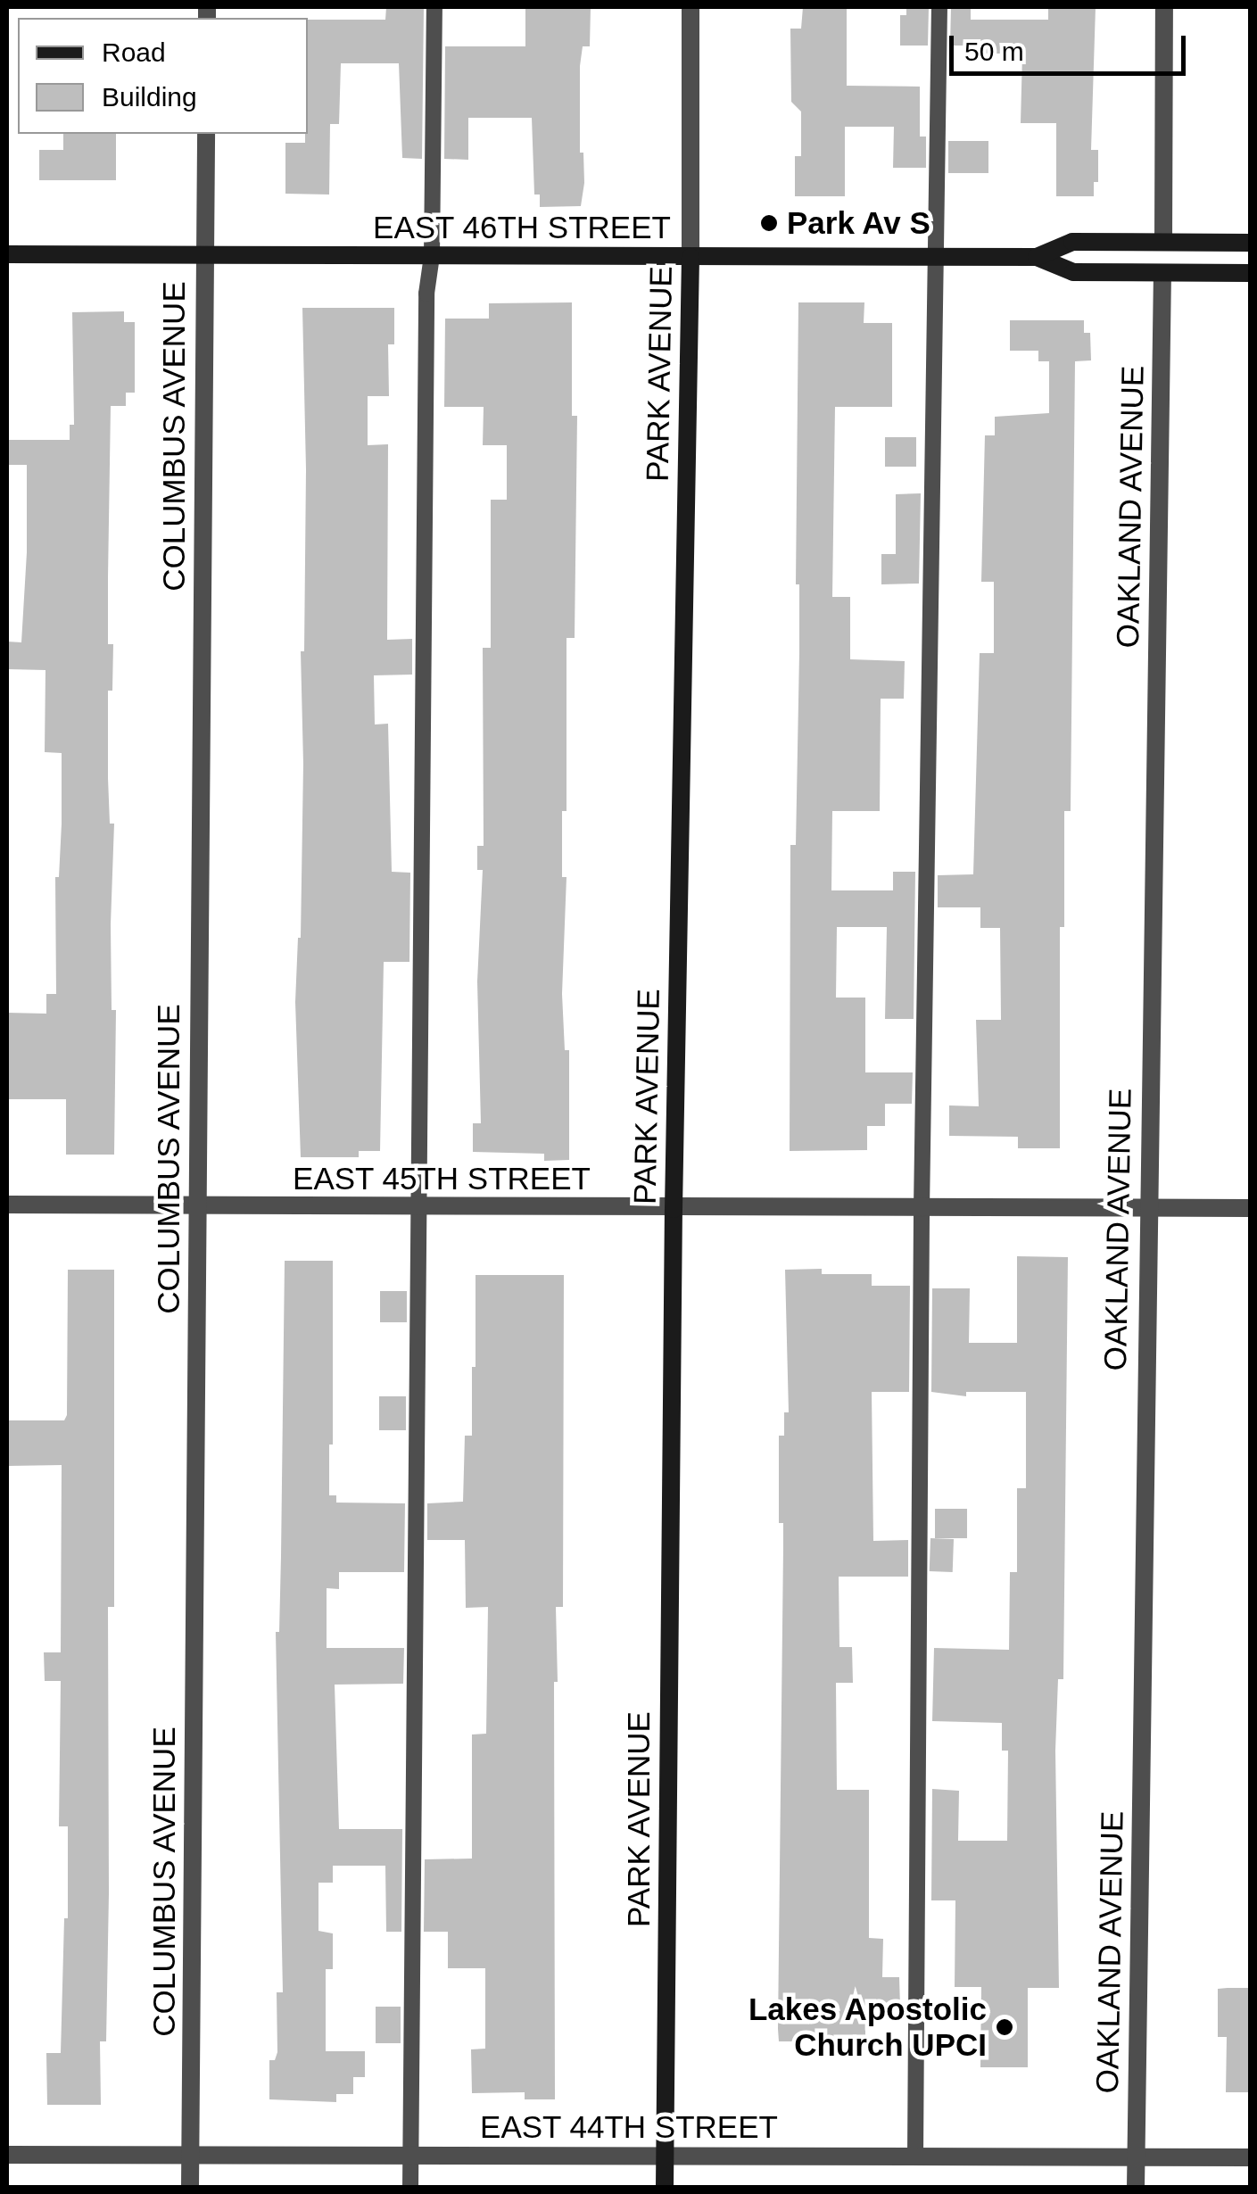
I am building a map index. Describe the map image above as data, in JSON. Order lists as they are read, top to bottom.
{
  "streets": {
    "street": [
      "EAST 46TH STREET",
      "PARK AVENUE",
      "COLUMBUS AVENUE",
      "OAKLAND AVENUE",
      "EAST 45TH STREET",
      "EAST 44TH STREET"
    ]
  },
  "crossings": [
    ["EAST 46TH STREET", "PARK AVENUE"],
    ["EAST 46TH STREET", "COLUMBUS AVENUE"],
    ["EAST 46TH STREET", "OAKLAND AVENUE"],
    ["PARK AVENUE", "EAST 45TH STREET"],
    ["PARK AVENUE", "EAST 44TH STREET"],
    ["COLUMBUS AVENUE", "EAST 45TH STREET"],
    ["COLUMBUS AVENUE", "EAST 44TH STREET"],
    ["OAKLAND AVENUE", "EAST 45TH STREET"],
    ["OAKLAND AVENUE", "EAST 44TH STREET"]
  ],
  "places": ["Park Av S", "Lakes Apostolic Church UPCI"],
  "legend": ["Road", "Building"],
  "scale_bar": "50 m"
}
